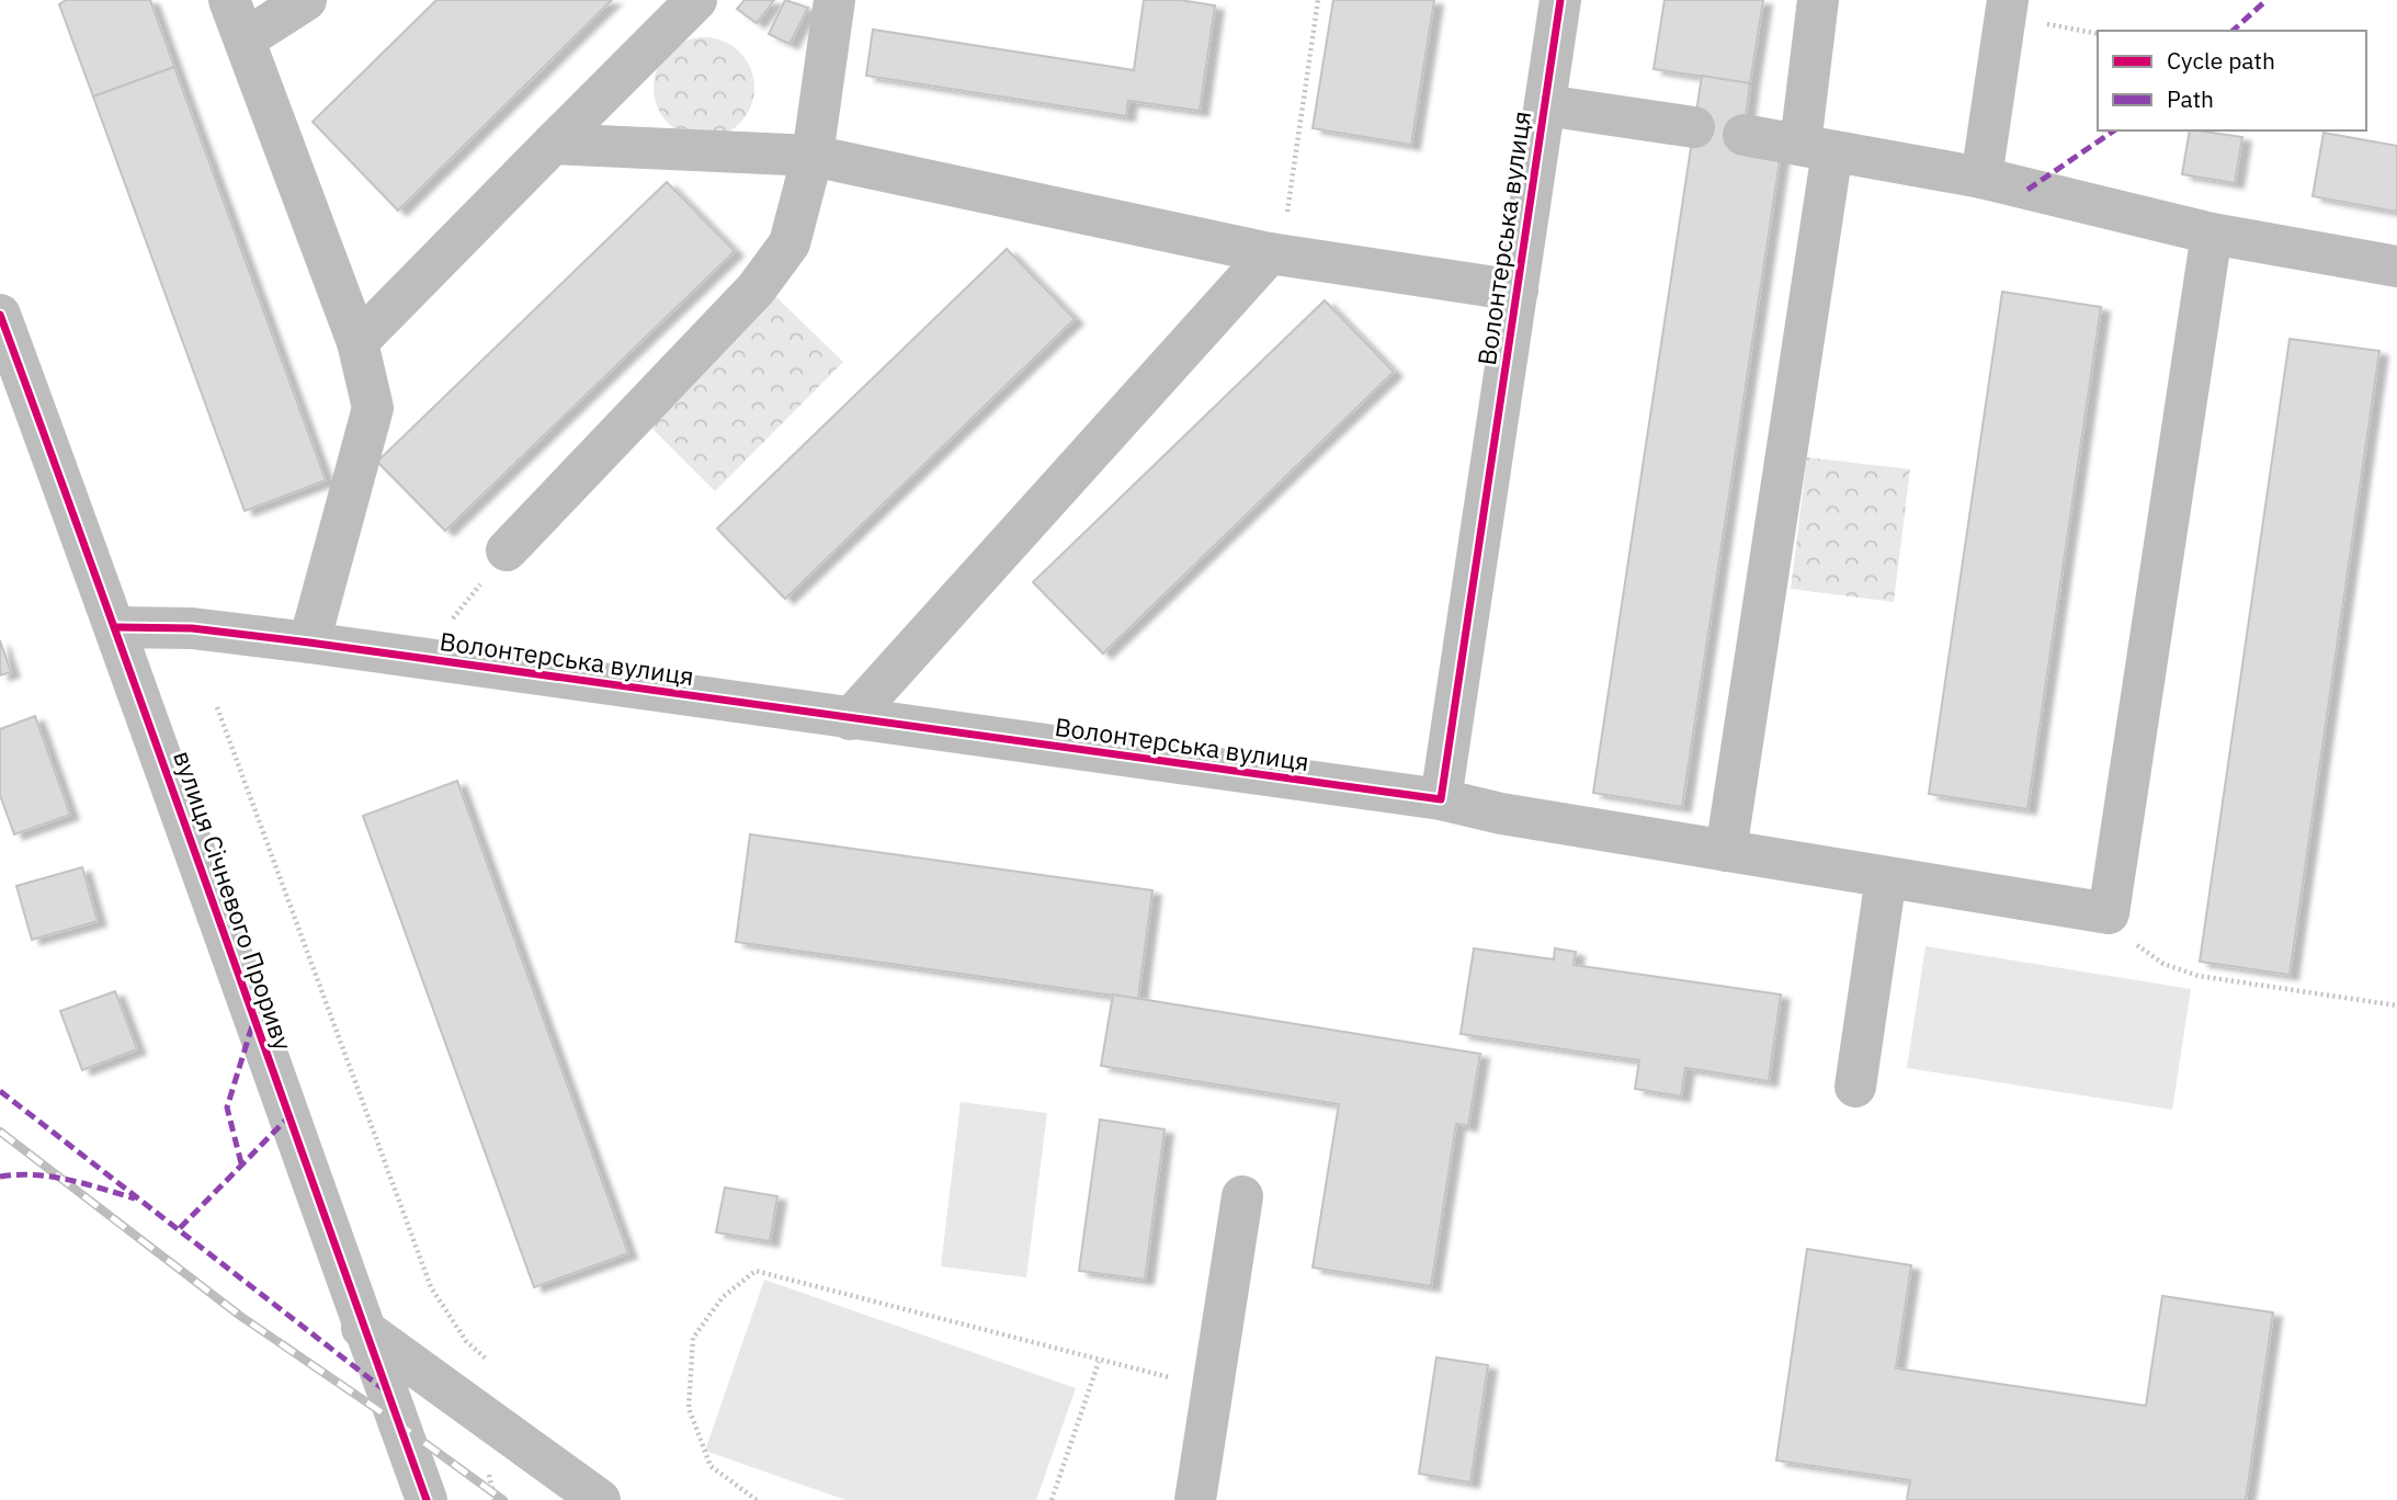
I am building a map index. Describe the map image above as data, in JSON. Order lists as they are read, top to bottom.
{
  "streets": {
    "street": ["Волонтерська вулиця", "вулиця Січневого Прориву"]
  },
  "crossings": [
    ["Волонтерська вулиця", "вулиця Січневого Прориву"]
  ],
  "legend": ["Cycle path", "Path"]
}
